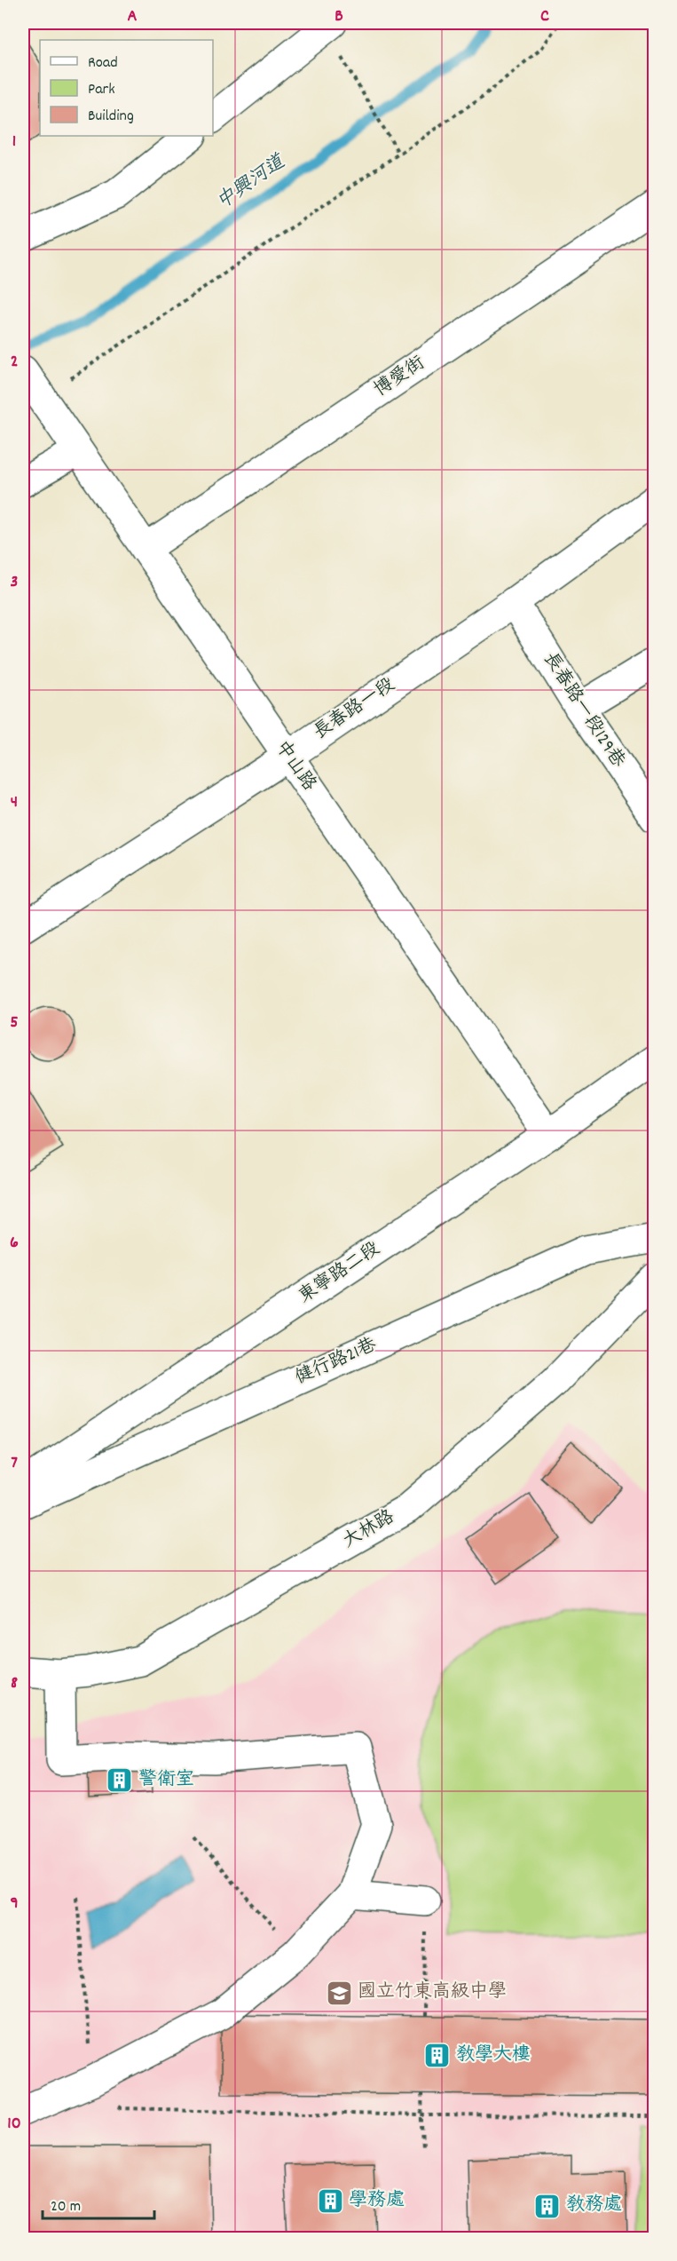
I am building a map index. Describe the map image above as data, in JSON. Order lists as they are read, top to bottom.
{
  "streets": {
    "street": [
      "博愛街",
      "長春路一段",
      "長春路一段129巷",
      "中山路",
      "東寧路二段",
      "健行路21巷",
      "大林路"
    ]
  },
  "crossings": [
    ["博愛街", "中山路"],
    ["長春路一段", "長春路一段129巷"],
    ["長春路一段", "中山路"],
    ["中山路", "東寧路二段"]
  ],
  "water": ["中興河道"],
  "places": {
    "building": [
      "警衛室",
      "教學大樓",
      "學務處",
      "教務處"
    ],
    "school or university": ["國立竹東高級中學"]
  },
  "legend": ["Road", "Park", "Building"],
  "scale_bar": "20 m",
  "grid": {
    "columns": ["A", "B", "C"],
    "rows": [
      "1",
      "2",
      "3",
      "4",
      "5",
      "6",
      "7",
      "8",
      "9",
      "10"
    ]
  }
}
